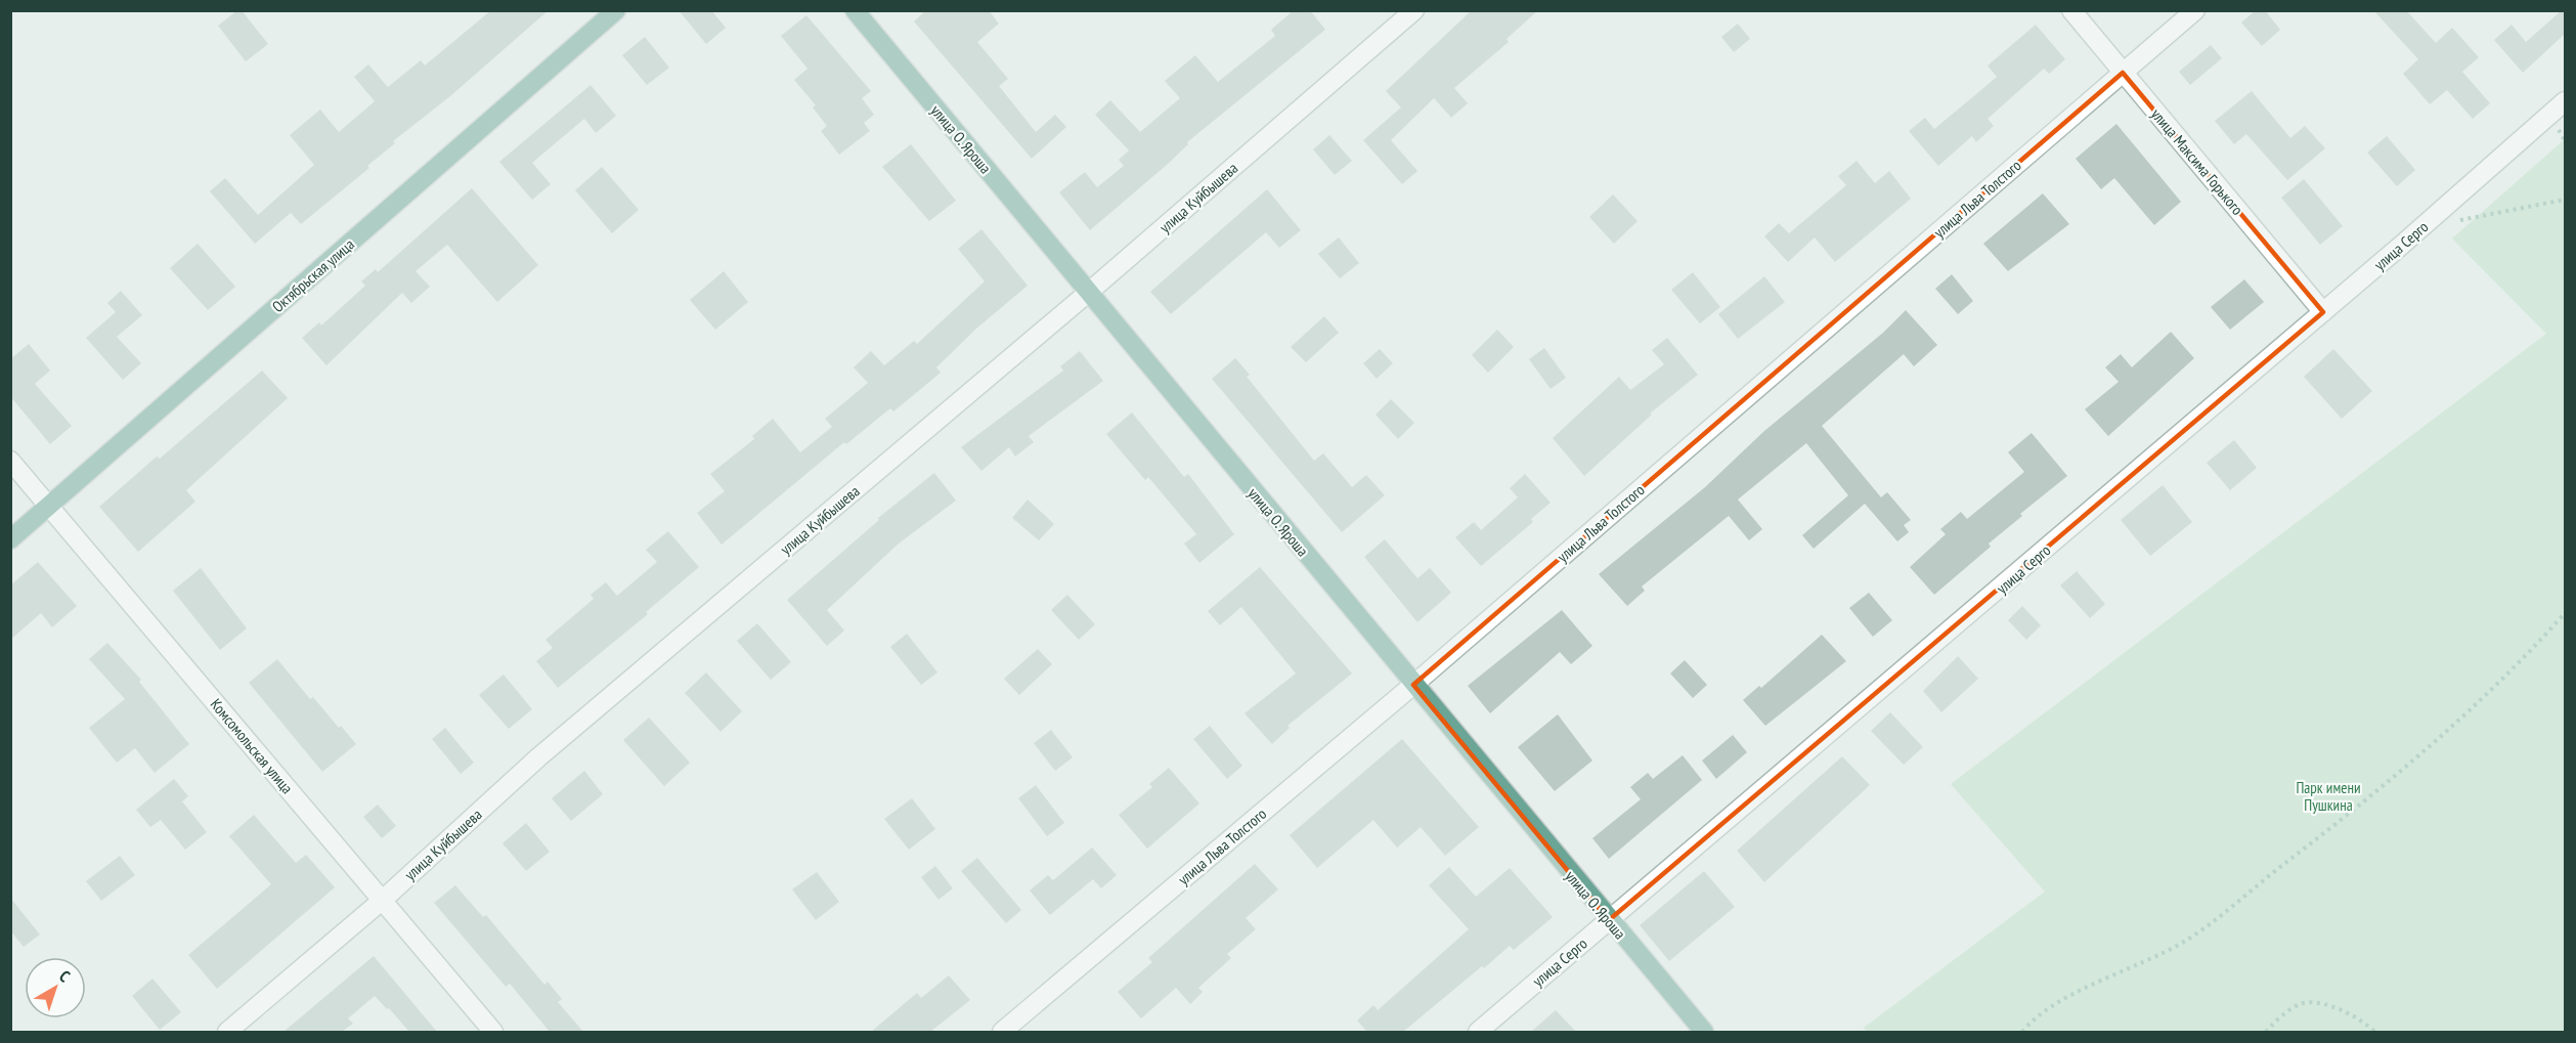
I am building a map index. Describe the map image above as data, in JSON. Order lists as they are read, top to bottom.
{
  "streets": {
    "main road": ["улица О. Яроша", "Октябрьская улица"],
    "street": [
      "улица Максима Горького",
      "улица Куйбышева",
      "улица Льва Толстого",
      "улица Серго",
      "Комсомольская улица"
    ]
  },
  "crossings": [
    ["улица О. Яроша", "улица Куйбышева"],
    ["улица О. Яроша", "улица Льва Толстого"],
    ["улица О. Яроша", "улица Серго"],
    ["улица Максима Горького", "улица Льва Толстого"],
    ["улица Максима Горького", "улица Серго"],
    ["улица Куйбышева", "Комсомольская улица"],
    ["Октябрьская улица", "Комсомольская улица"]
  ],
  "parks": ["Парк имени Пушкина"],
  "north": "top right"
}
